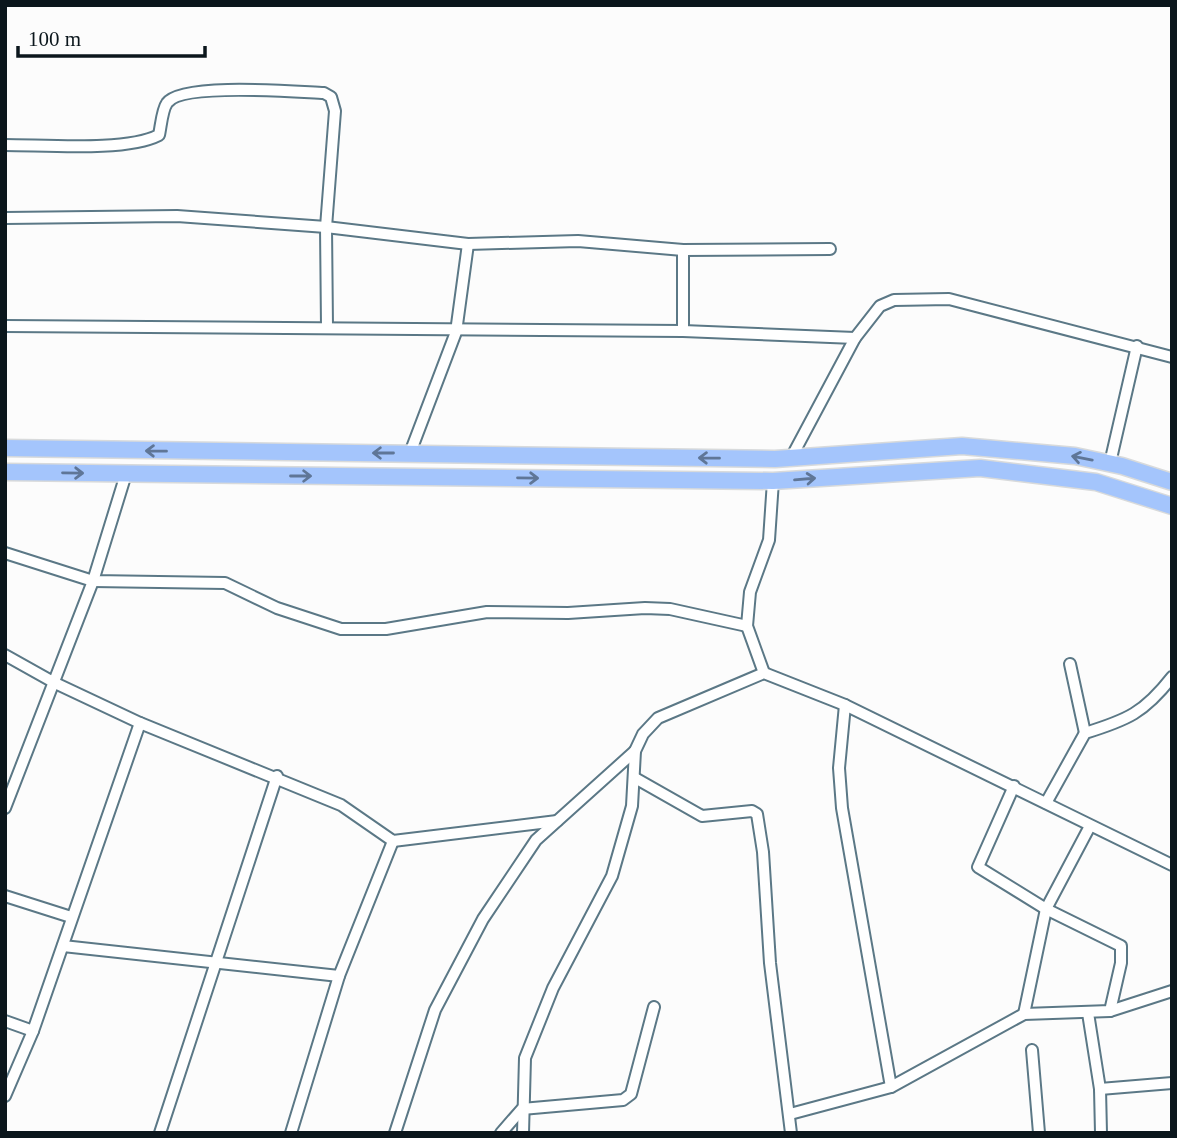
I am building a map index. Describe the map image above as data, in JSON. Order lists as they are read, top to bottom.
{
  "scale_bar": "100 m"
}
